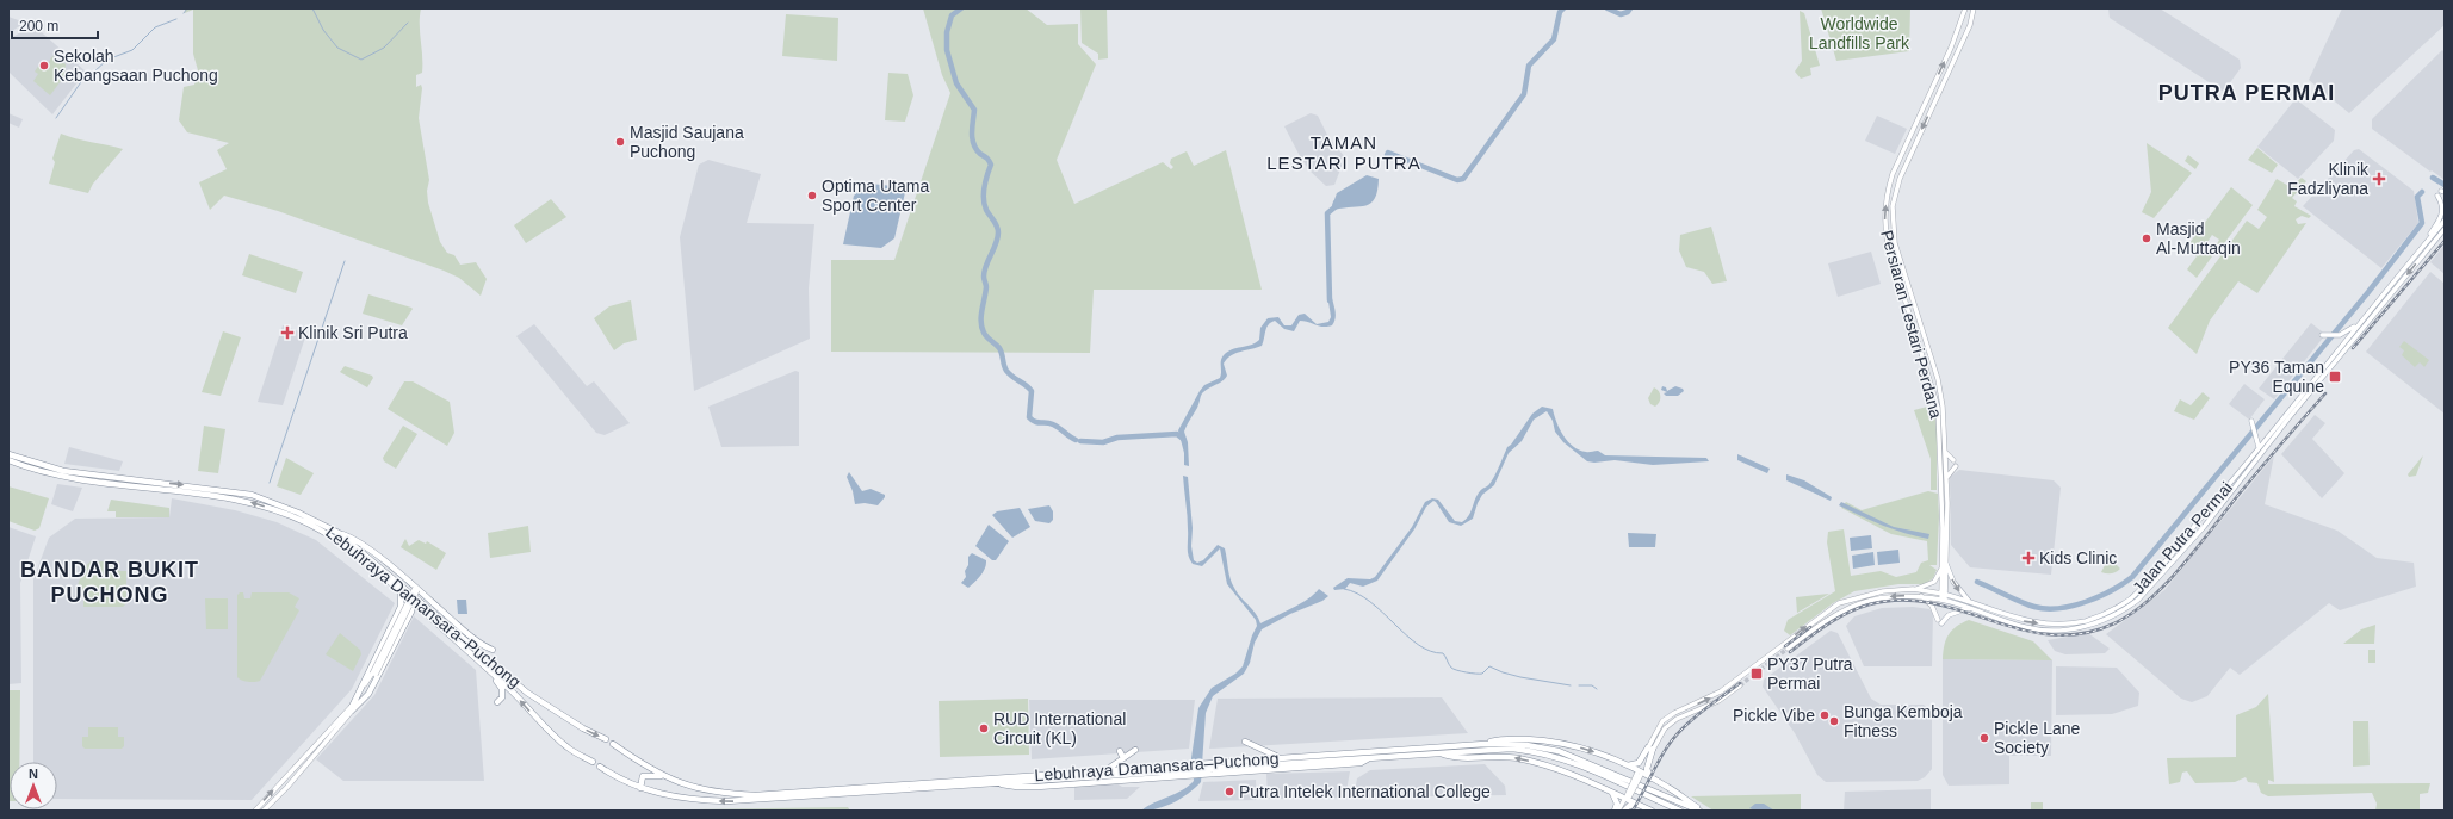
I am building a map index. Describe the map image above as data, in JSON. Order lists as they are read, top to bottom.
{
  "streets": {
    "highway": ["Lebuhraya Damansara–Puchong"],
    "main road": ["Persiaran Lestari Perdana", "Jalan Putra Permai"]
  },
  "crossings": [
    ["Persiaran Lestari Perdana", "Jalan Putra Permai"]
  ],
  "districts": ["PUTRA PERMAI", "TAMAN LESTARI PUTRA", "BANDAR BUKIT PUCHONG"],
  "parks": ["Worldwide Landfills Park"],
  "places": {
    "other": [
      "Sekolah Kebangsaan Puchong",
      "Masjid Saujana Puchong",
      "Optima Utama Sport Center",
      "Masjid Al-Muttaqin",
      "Pickle Vibe",
      "Bunga Kemboja Fitness",
      "RUD International Circuit (KL)",
      "Pickle Lane Society",
      "Putra Intelek International College"
    ],
    "health": ["Klinik Fadzliyana", "Klinik Sri Putra", "Kids Clinic"],
    "transit": ["PY36 Taman Equine", "PY37 Putra Permai"]
  },
  "scale_bar": "200 m",
  "north": "top"
}
